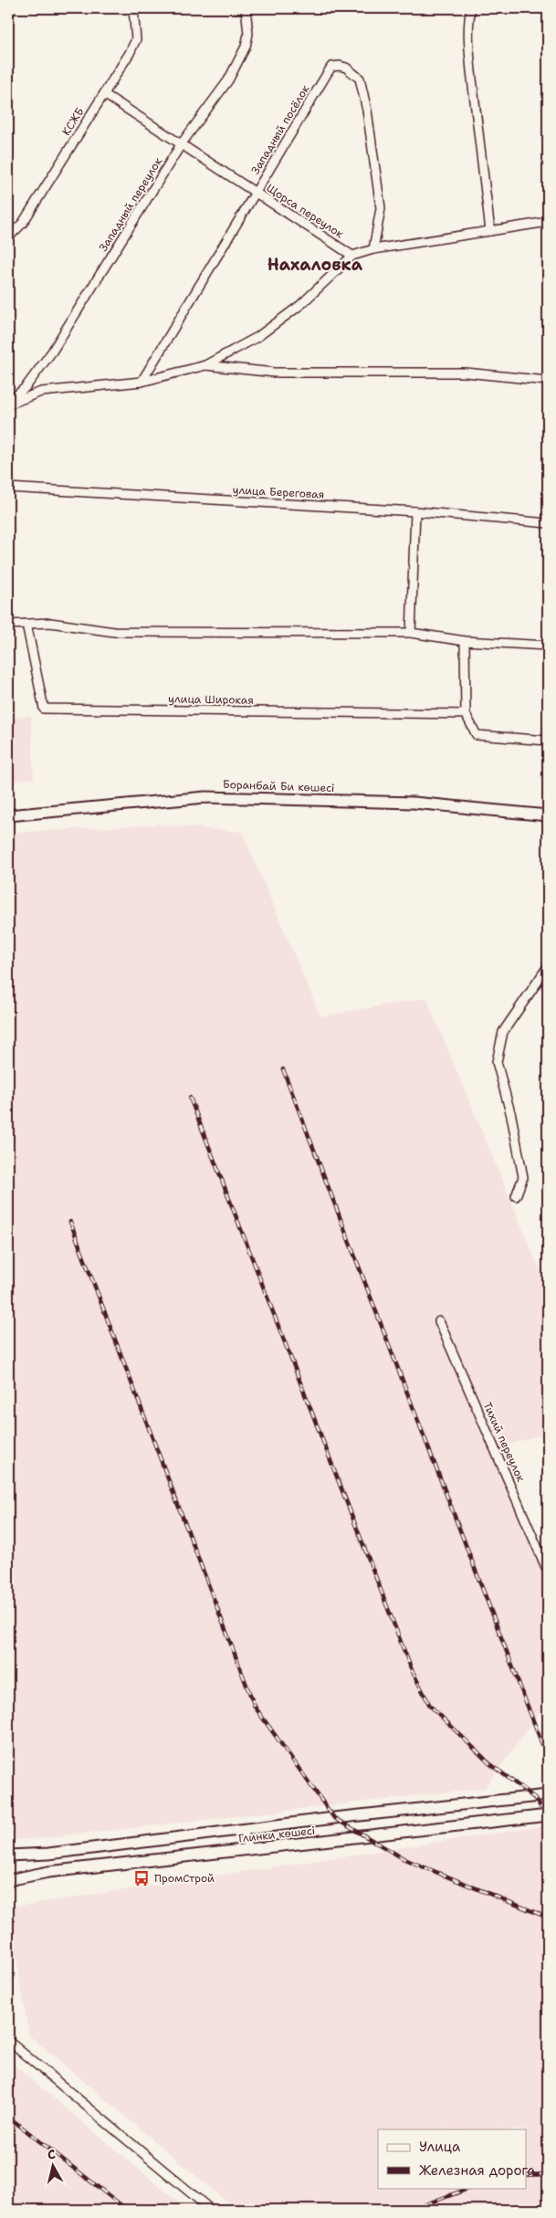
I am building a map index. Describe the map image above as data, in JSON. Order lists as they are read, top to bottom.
{
  "streets": {
    "main road": ["Боранбай Би көшесі", "Глинки көшесі"],
    "street": [
      "КСЖБ",
      "Западный посёлок",
      "Западный переулок",
      "Щорса переулок",
      "улица Береговая",
      "улица Широкая",
      "Тихий переулок"
    ]
  },
  "crossings": [
    ["КСЖБ", "Щорса переулок"],
    ["Западный посёлок", "Щорса переулок"],
    ["Западный переулок", "Щорса переулок"]
  ],
  "districts": ["Нахаловка"],
  "places": {
    "bus stop": ["ПромСтрой"]
  },
  "legend": ["Улица", "Железная дорога"],
  "north": "top"
}
